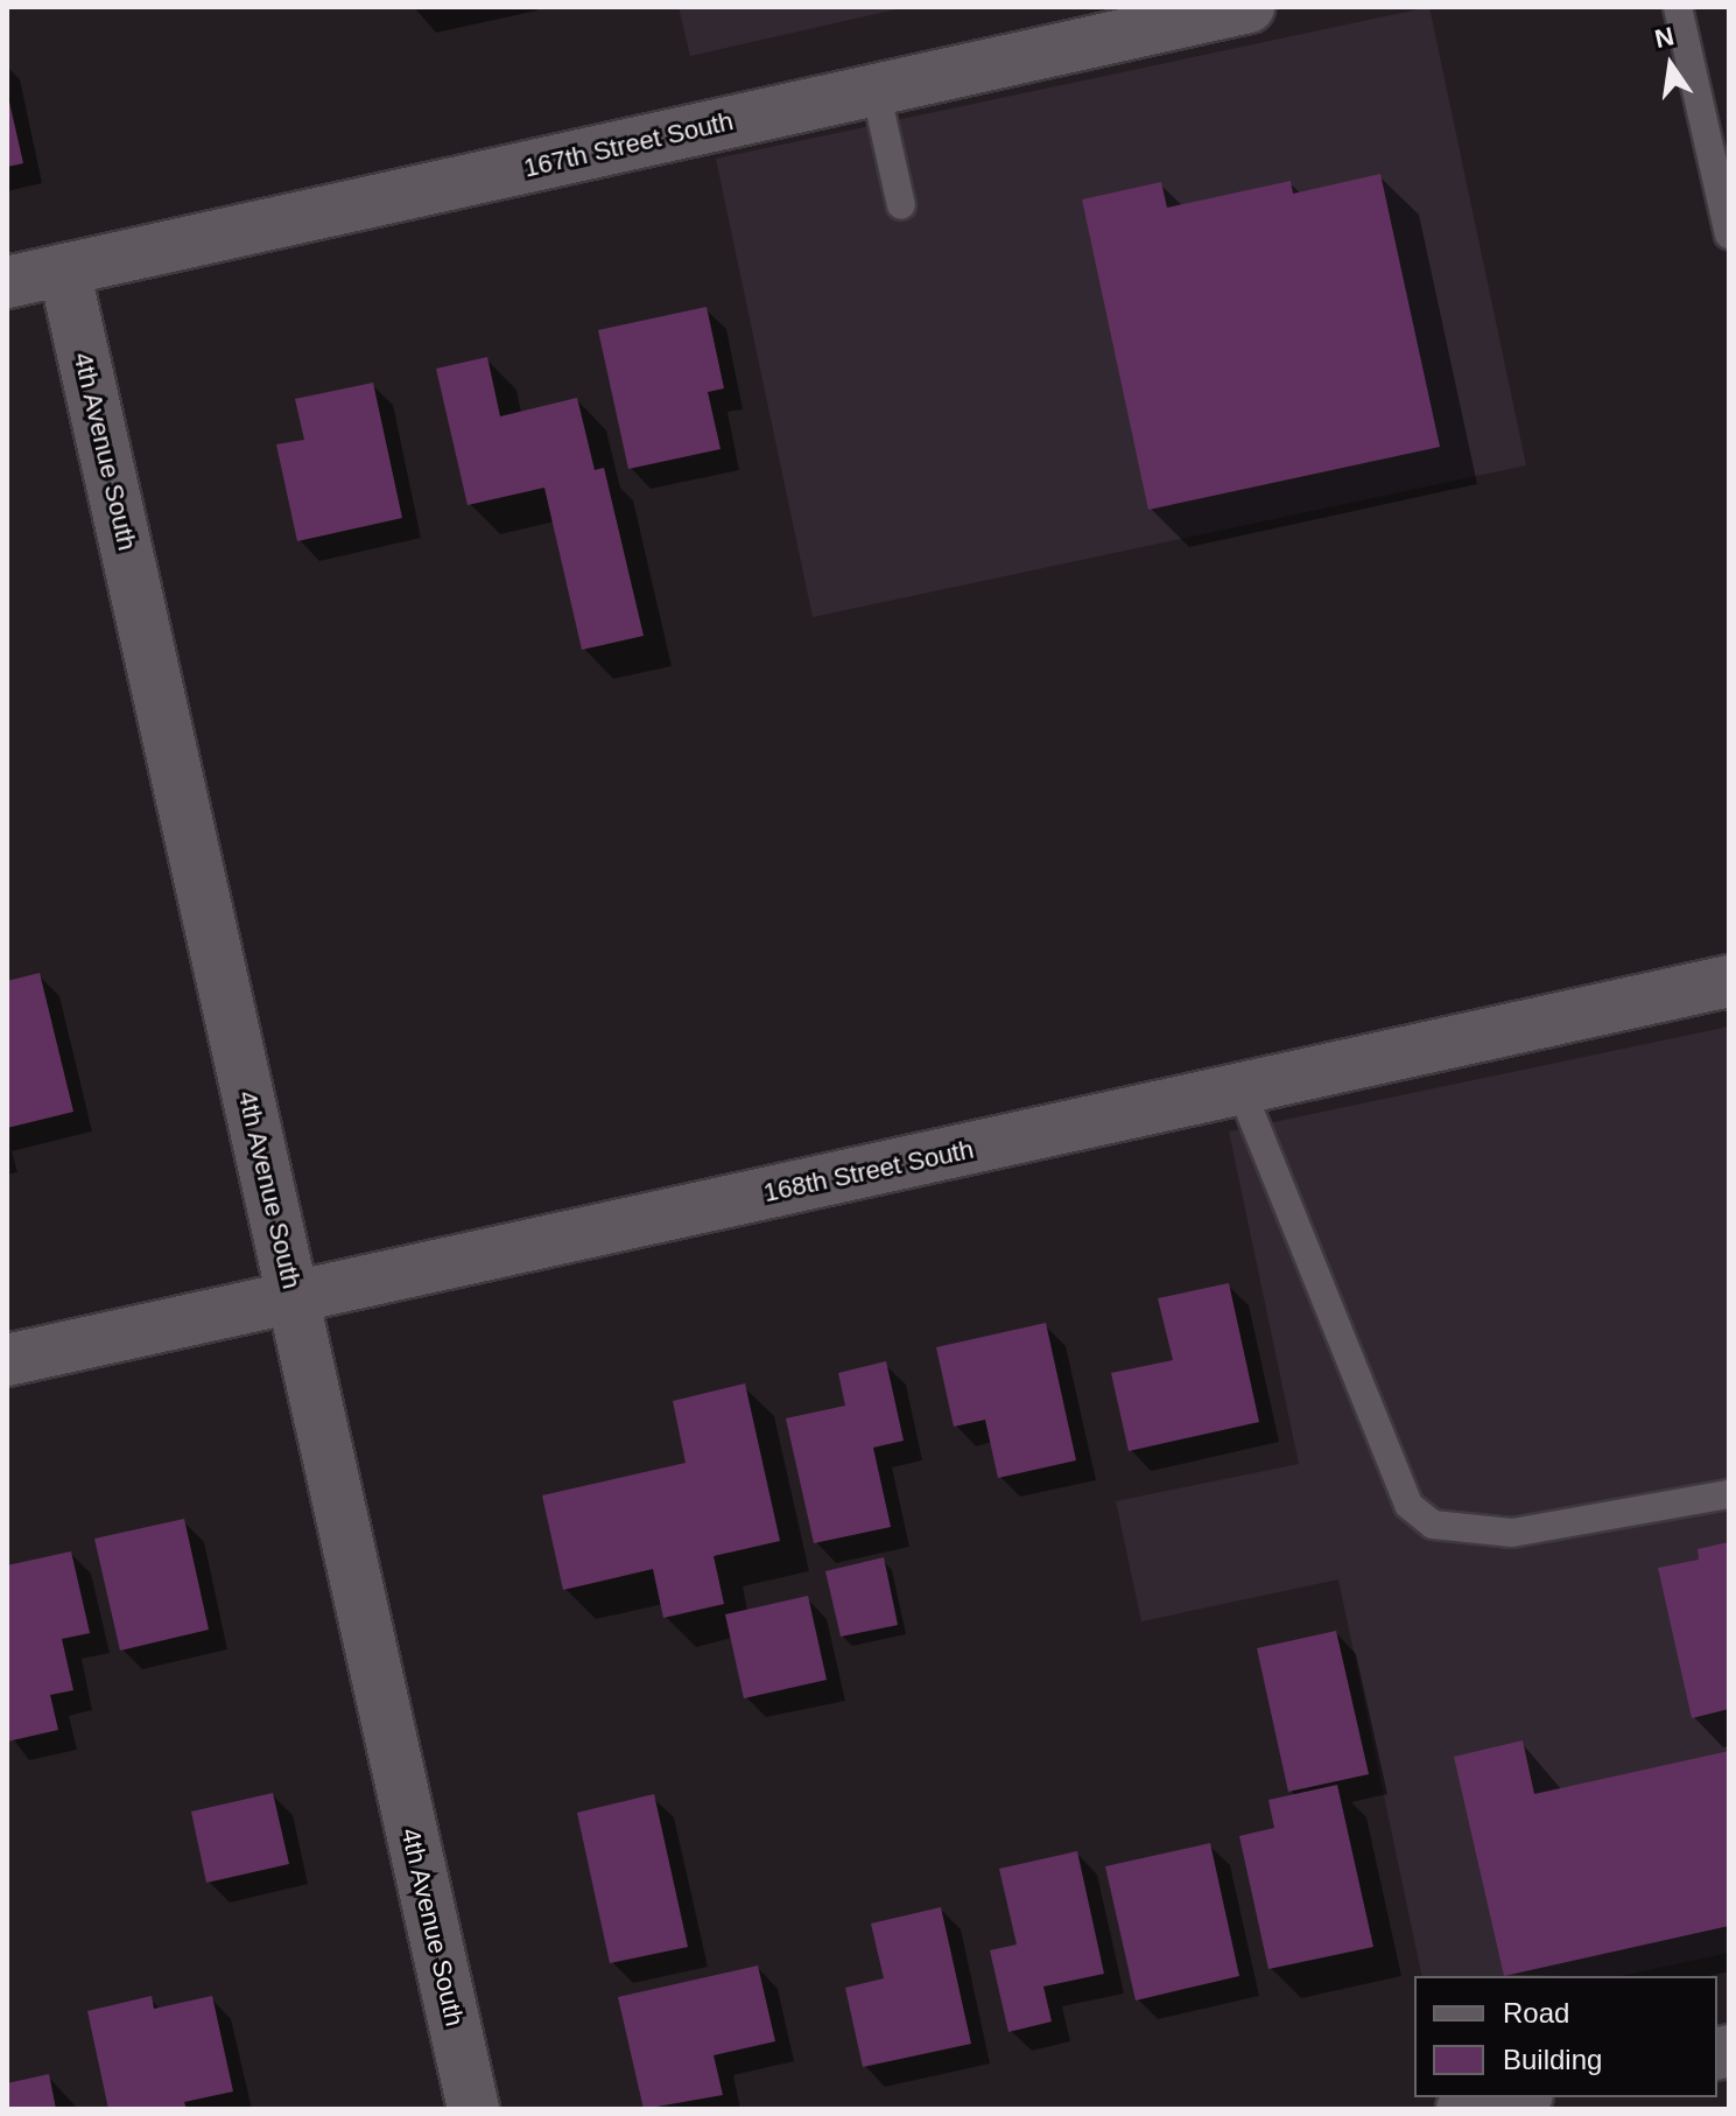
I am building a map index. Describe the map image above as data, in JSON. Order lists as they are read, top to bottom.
{
  "streets": {
    "street": ["167th Street South", "4th Avenue South", "168th Street South"]
  },
  "crossings": [
    ["167th Street South", "4th Avenue South"],
    ["4th Avenue South", "168th Street South"]
  ],
  "legend": ["Road", "Building"],
  "north": "top"
}
